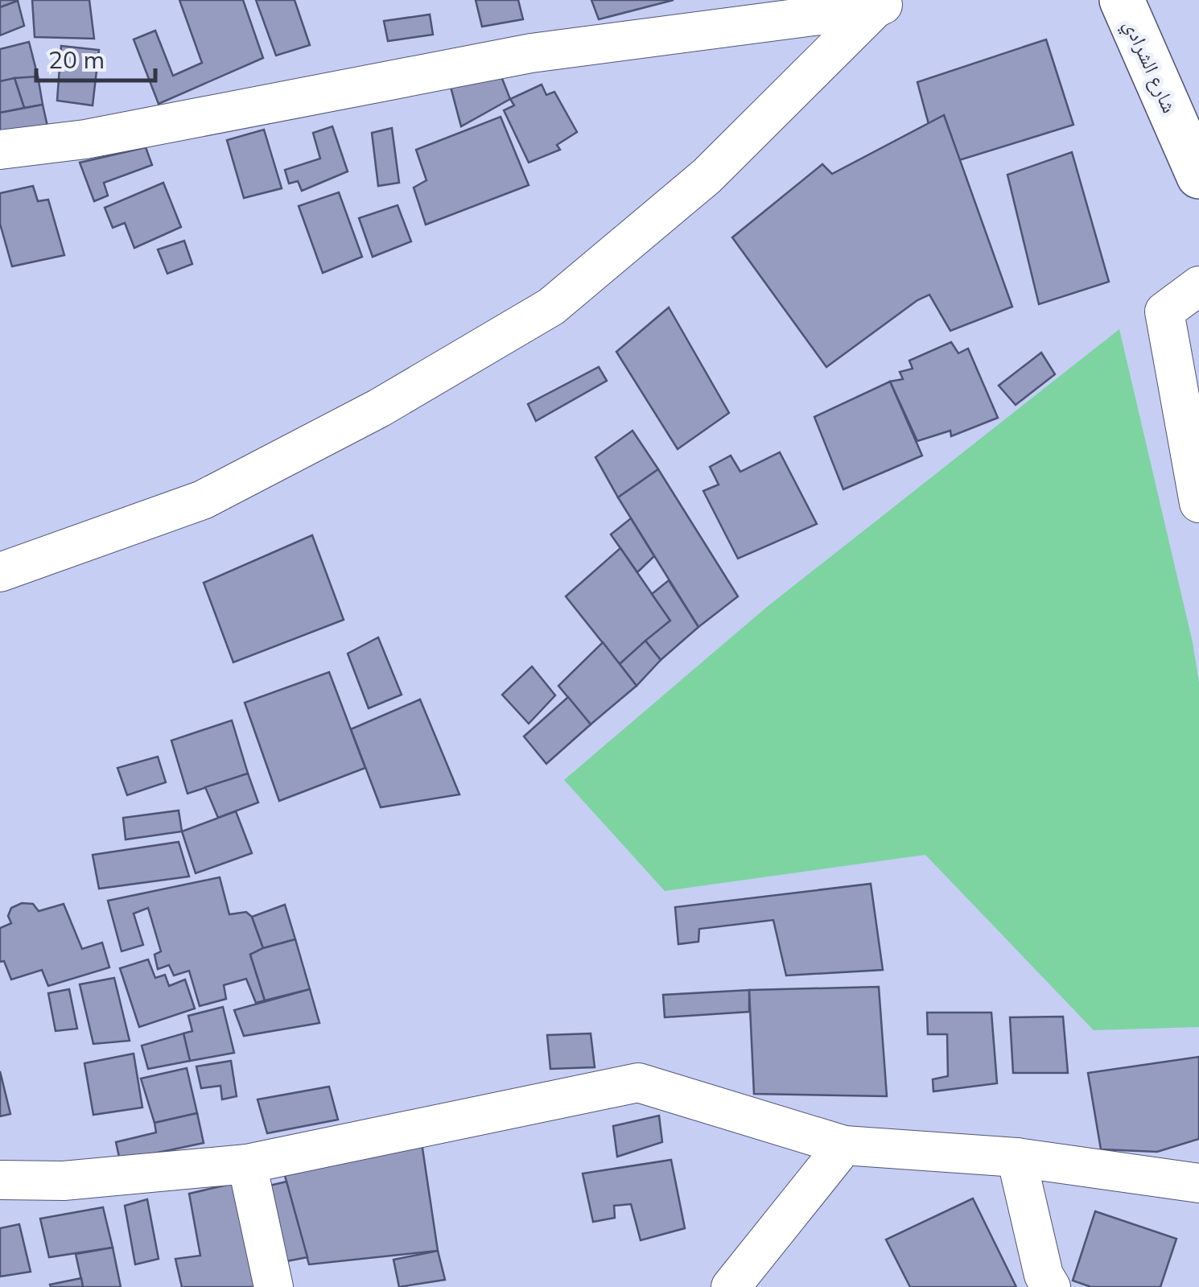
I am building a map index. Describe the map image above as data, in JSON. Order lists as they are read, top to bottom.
{
  "streets": {
    "street": ["شارع الشرادي"]
  },
  "scale_bar": "20 m"
}
